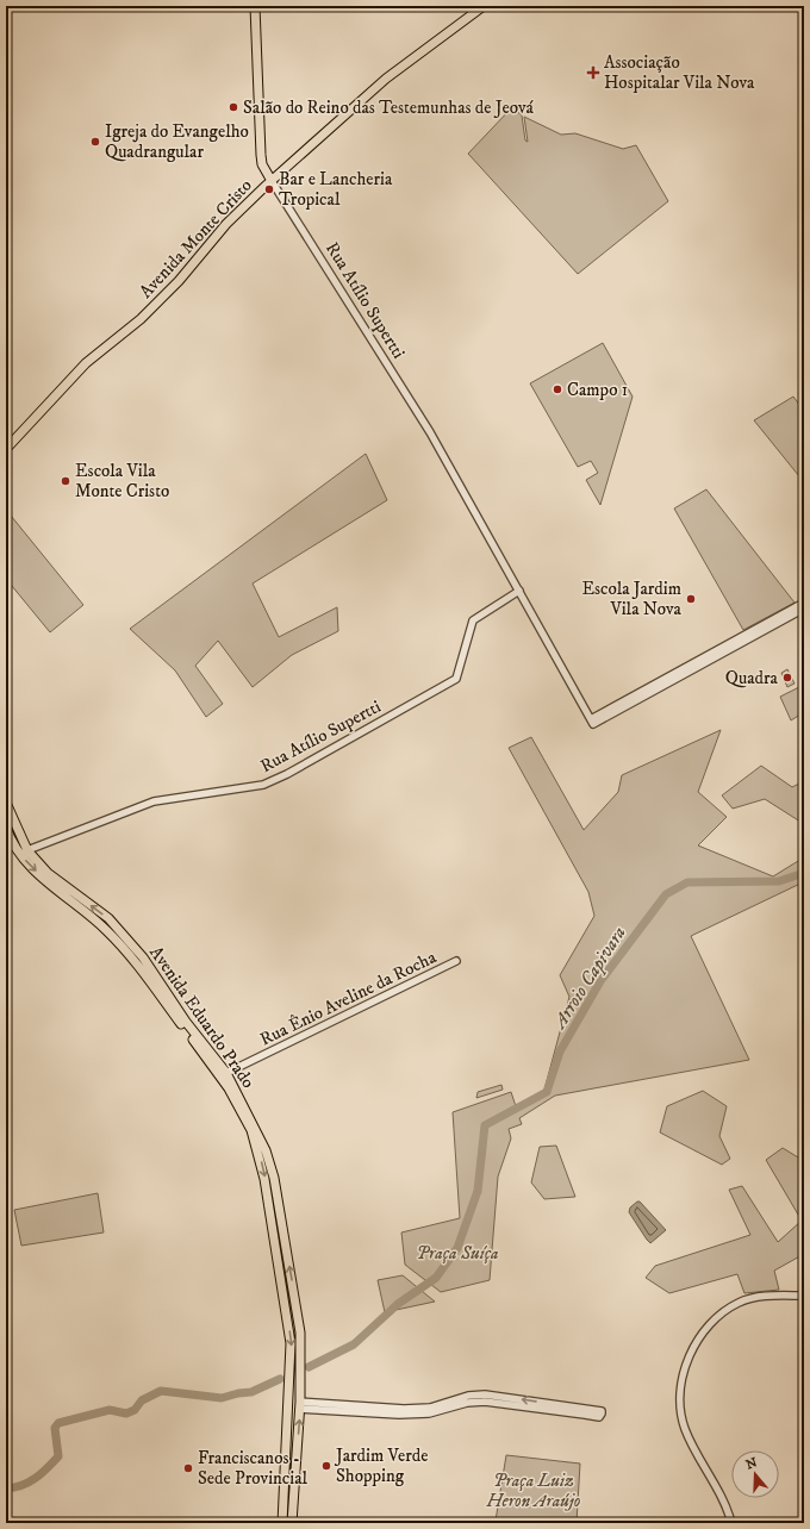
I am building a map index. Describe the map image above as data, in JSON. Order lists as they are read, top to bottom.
{
  "streets": {
    "main road": ["Avenida Monte Cristo", "Rua Atílio Supertti", "Avenida Eduardo Prado"],
    "street": ["Rua Ênio Aveline da Rocha"]
  },
  "crossings": [
    ["Avenida Monte Cristo", "Rua Atílio Supertti"],
    ["Rua Atílio Supertti", "Avenida Eduardo Prado"],
    ["Rua Ênio Aveline da Rocha", "Avenida Eduardo Prado"]
  ],
  "water": ["Arroio Capivara"],
  "parks": ["Praça Suíça", "Praça Luiz Heron Araújo"],
  "places": {
    "health": ["Associação Hospitalar Vila Nova"],
    "other": [
      "Salão do Reino das Testemunhas de Jeová",
      "Igreja do Evangelho Quadrangular",
      "Bar e Lancheria Tropical",
      "Campo 1",
      "Escola Vila Monte Cristo",
      "Escola Jardim Vila Nova",
      "Quadra",
      "Jardim Verde Shopping",
      "Franciscanos - Sede Provincial"
    ]
  },
  "north": "top"
}
